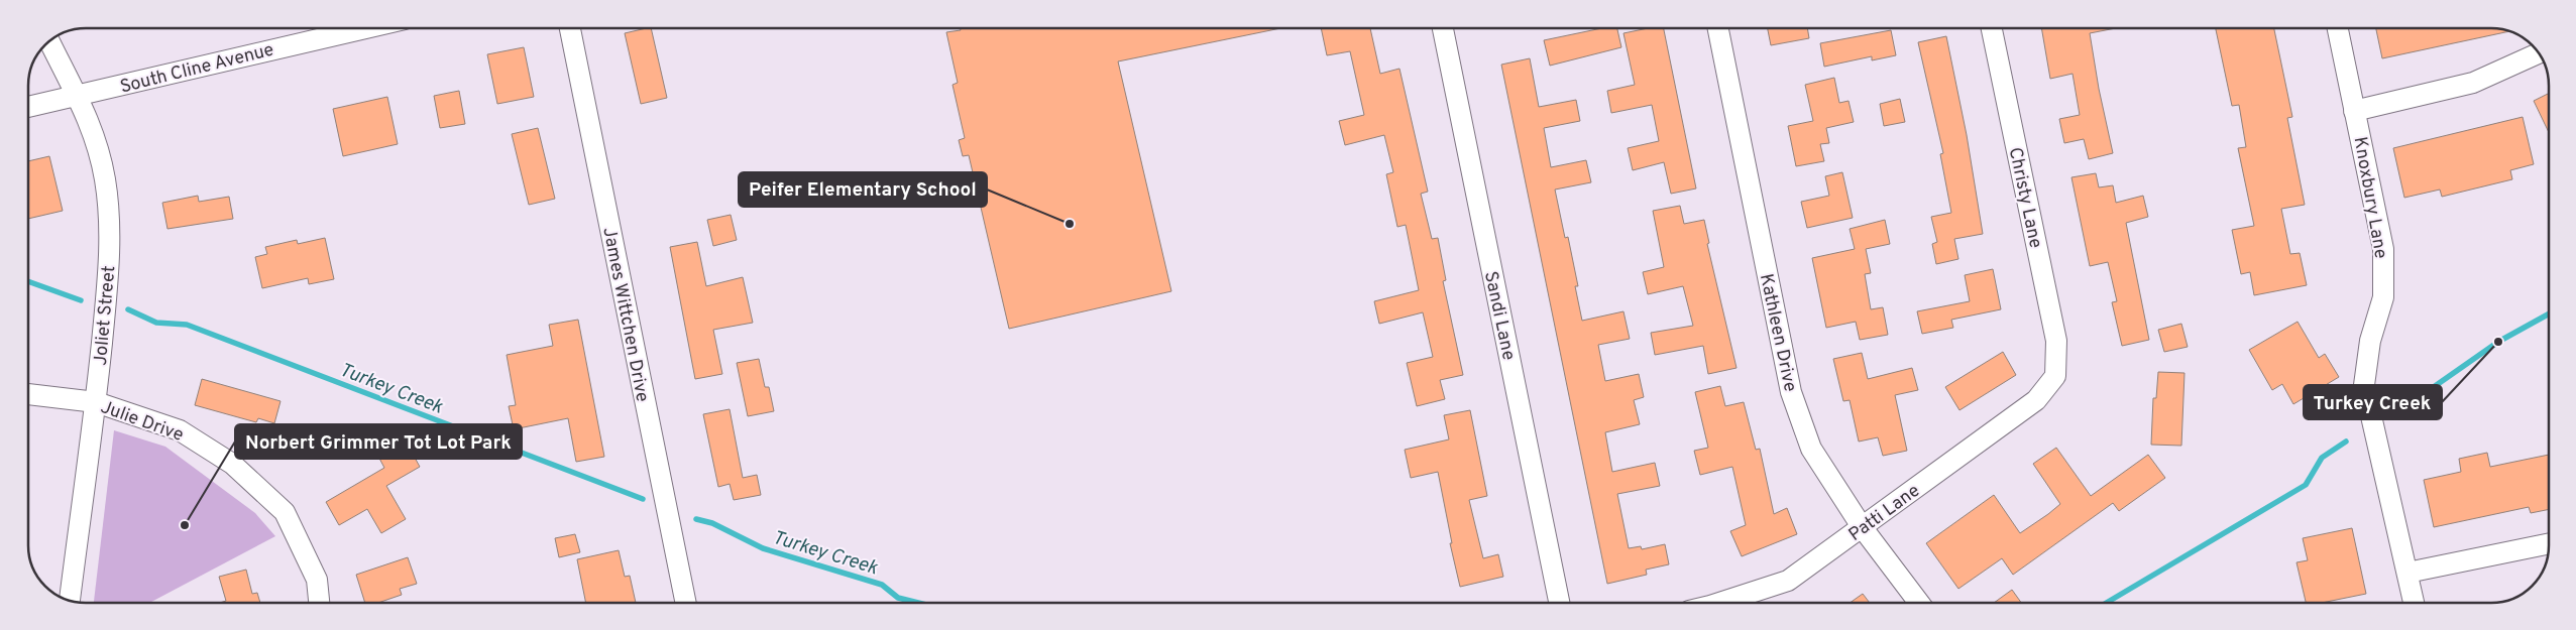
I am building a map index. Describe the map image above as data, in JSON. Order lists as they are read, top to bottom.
{
  "streets": {
    "street": [
      "South Cline Avenue",
      "Christy Lane",
      "Knoxbury Lane",
      "James Wittchen Drive",
      "Joliet Street",
      "Sandi Lane",
      "Kathleen Drive",
      "Julie Drive",
      "Patti Lane"
    ]
  },
  "crossings": [
    ["South Cline Avenue", "Joliet Street"],
    ["Christy Lane", "Patti Lane"],
    ["Joliet Street", "Julie Drive"],
    ["Kathleen Drive", "Patti Lane"]
  ],
  "water": ["Turkey Creek"],
  "places": ["Peifer Elementary School", "Turkey Creek", "Norbert Grimmer Tot Lot Park"]
}
